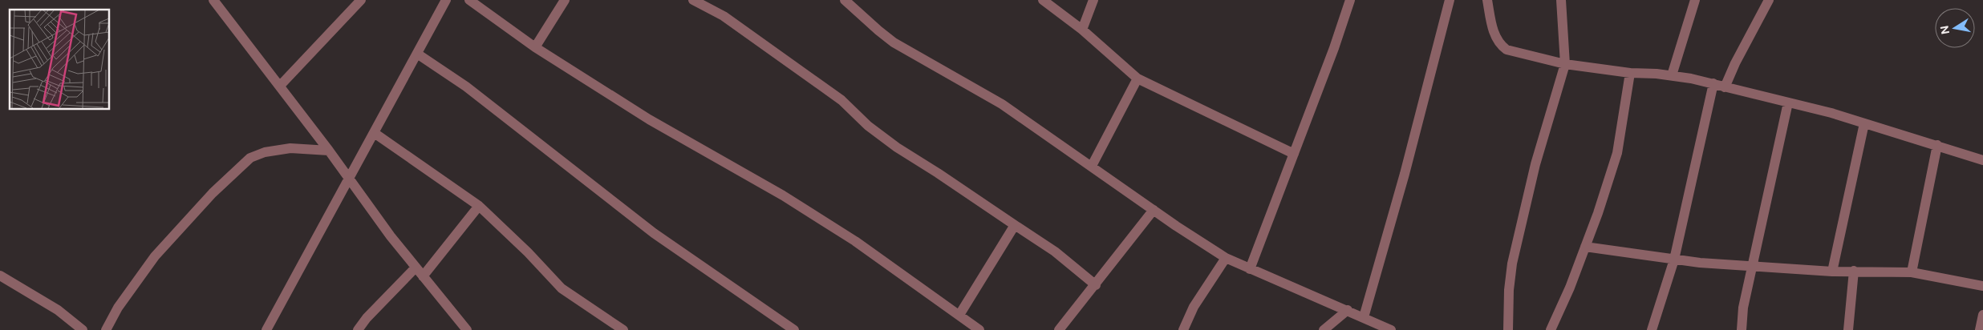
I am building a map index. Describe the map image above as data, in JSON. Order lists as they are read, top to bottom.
{
  "north": "left"
}
